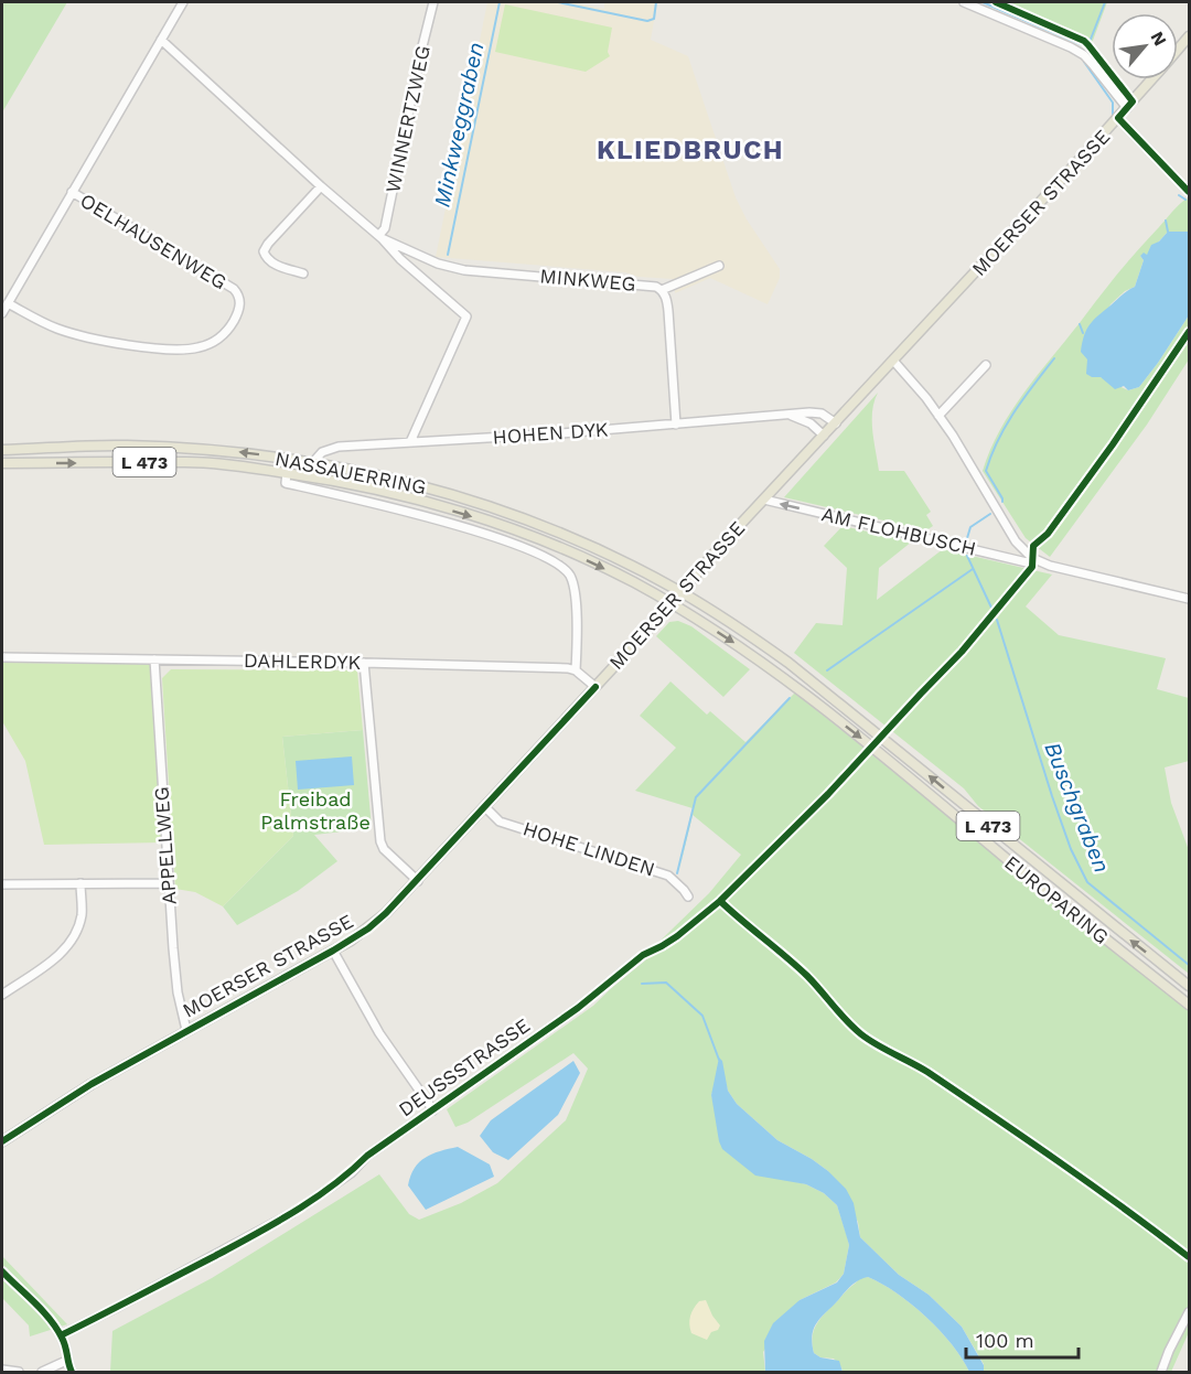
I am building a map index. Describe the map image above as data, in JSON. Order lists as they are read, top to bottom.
{
  "streets": {
    "main road": [
      "MOERSER STRASSE",
      "L 473",
      "NASSAUERRING",
      "EUROPARING"
    ],
    "street": [
      "WINNERTZWEG",
      "OELHAUSENWEG",
      "MINKWEG",
      "HOHEN DYK",
      "AM FLOHBUSCH",
      "DAHLERDYK",
      "APPELLWEG",
      "HOHE LINDEN",
      "DEUSSSTRASSE"
    ]
  },
  "crossings": [
    ["WINNERTZWEG", "MINKWEG"],
    ["MOERSER STRASSE", "HOHEN DYK"],
    ["MOERSER STRASSE", "NASSAUERRING"],
    ["MOERSER STRASSE", "AM FLOHBUSCH"],
    ["MOERSER STRASSE", "APPELLWEG"],
    ["MOERSER STRASSE", "HOHE LINDEN"],
    ["MOERSER STRASSE", "EUROPARING"],
    ["MINKWEG", "HOHEN DYK"],
    ["HOHEN DYK", "NASSAUERRING"],
    ["NASSAUERRING", "DAHLERDYK"],
    ["NASSAUERRING", "EUROPARING"],
    ["DAHLERDYK", "APPELLWEG"]
  ],
  "one_way": ["AM FLOHBUSCH"],
  "districts": ["KLIEDBRUCH"],
  "water": ["Minkweggraben", "Buschgraben"],
  "parks": ["Freibad Palmstraße"],
  "scale_bar": "100 m",
  "north": "top right"
}
